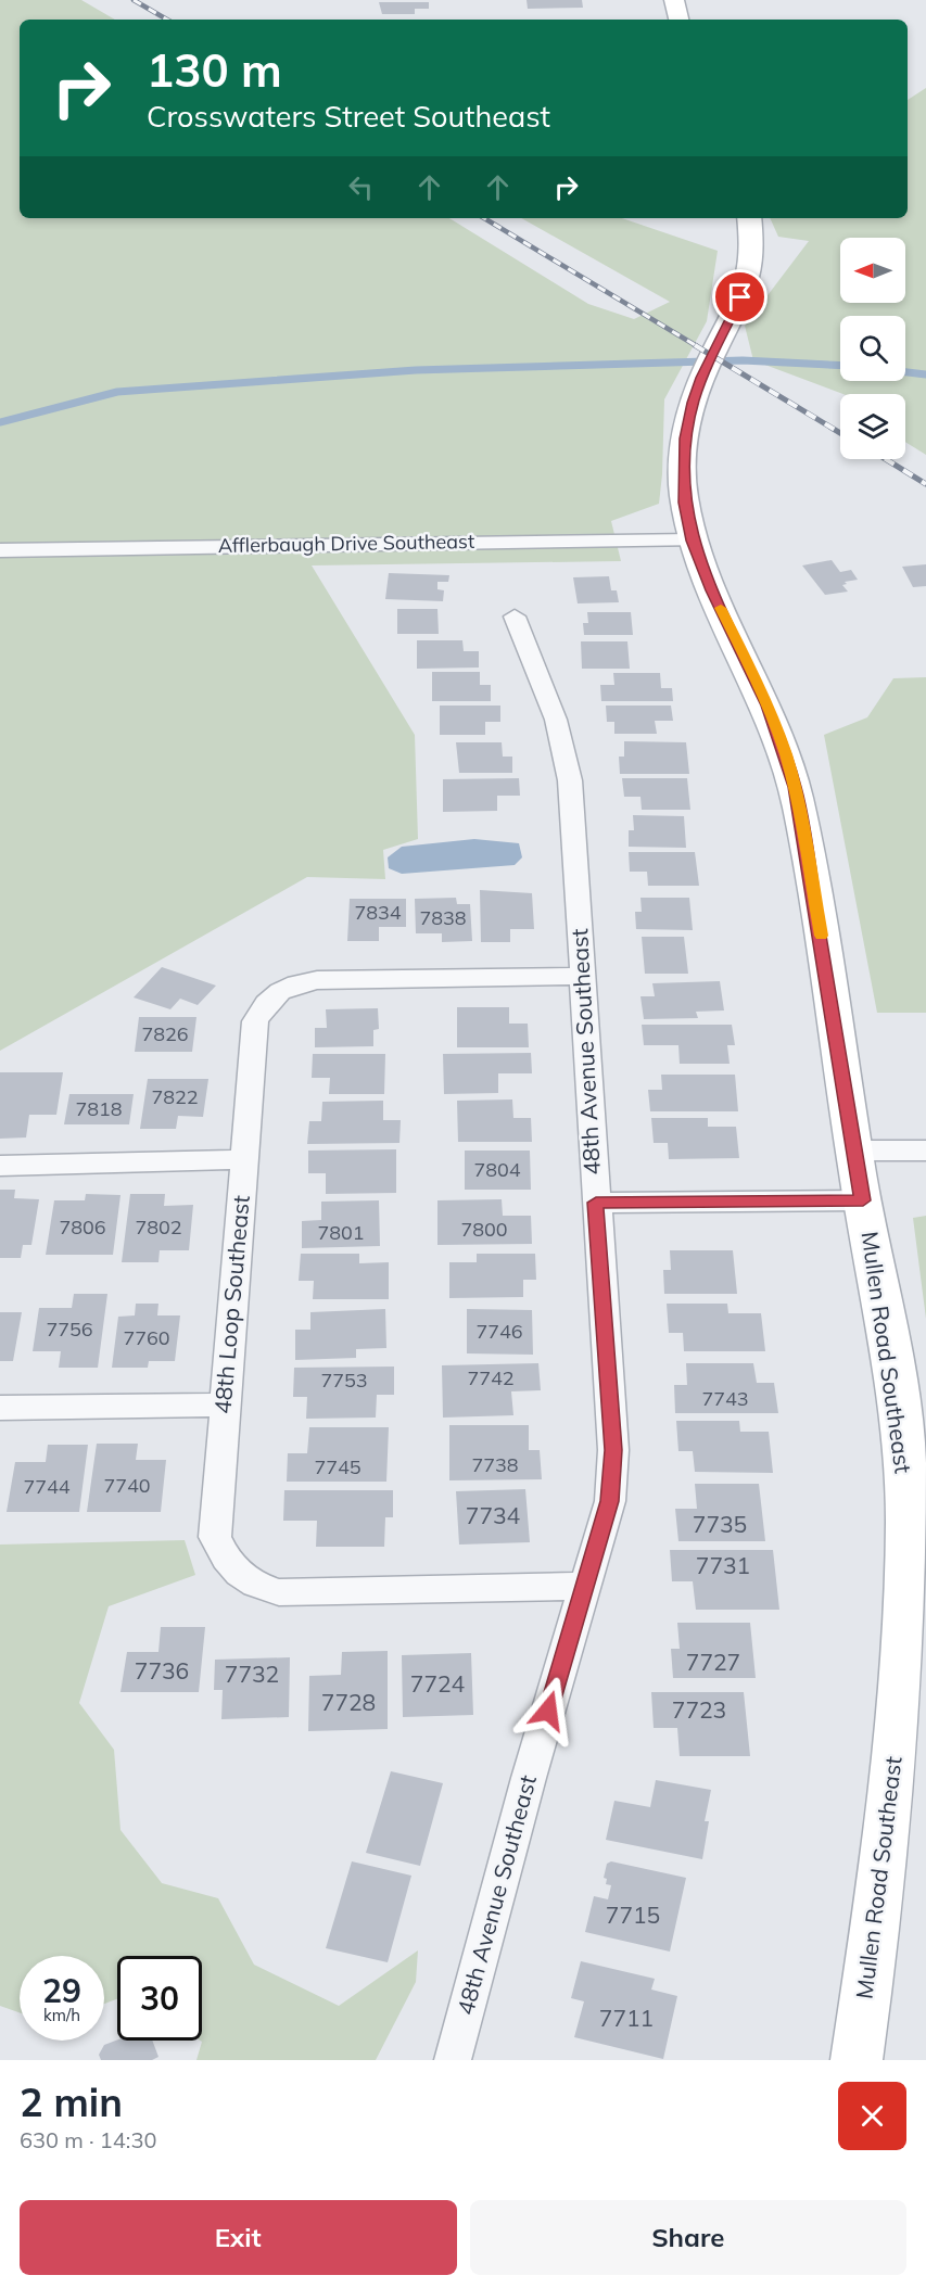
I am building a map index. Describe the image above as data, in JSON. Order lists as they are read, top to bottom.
{
  "streets": {
    "street": [
      "Afflerbaugh Drive Southeast",
      "48th Avenue Southeast",
      "48th Loop Southeast",
      "Mullen Road Southeast"
    ]
  },
  "crossings": [
    ["Afflerbaugh Drive Southeast", "Mullen Road Southeast"],
    ["48th Avenue Southeast", "48th Loop Southeast"]
  ],
  "house_numbers": [
    "7834",
    "7838",
    "7826",
    "7822",
    "7818",
    "7804",
    "7806",
    "7802",
    "7800",
    "7801",
    "7756",
    "7746",
    "7760",
    "7742",
    "7753",
    "7743",
    "7738",
    "7745",
    "7740",
    "7744",
    "7734",
    "7735",
    "7731",
    "7727",
    "7736",
    "7732",
    "7724",
    "7728",
    "7723",
    "7715",
    "7711"
  ],
  "north": "left",
  "page": {
    "turn": ["130 m", "Crosswaters Street Southeast"],
    "speed": "29 km/h",
    "limit": "30",
    "heading": ["2 min", "630 m · 14:30"],
    "buttons": ["Exit", "Share"]
  }
}
